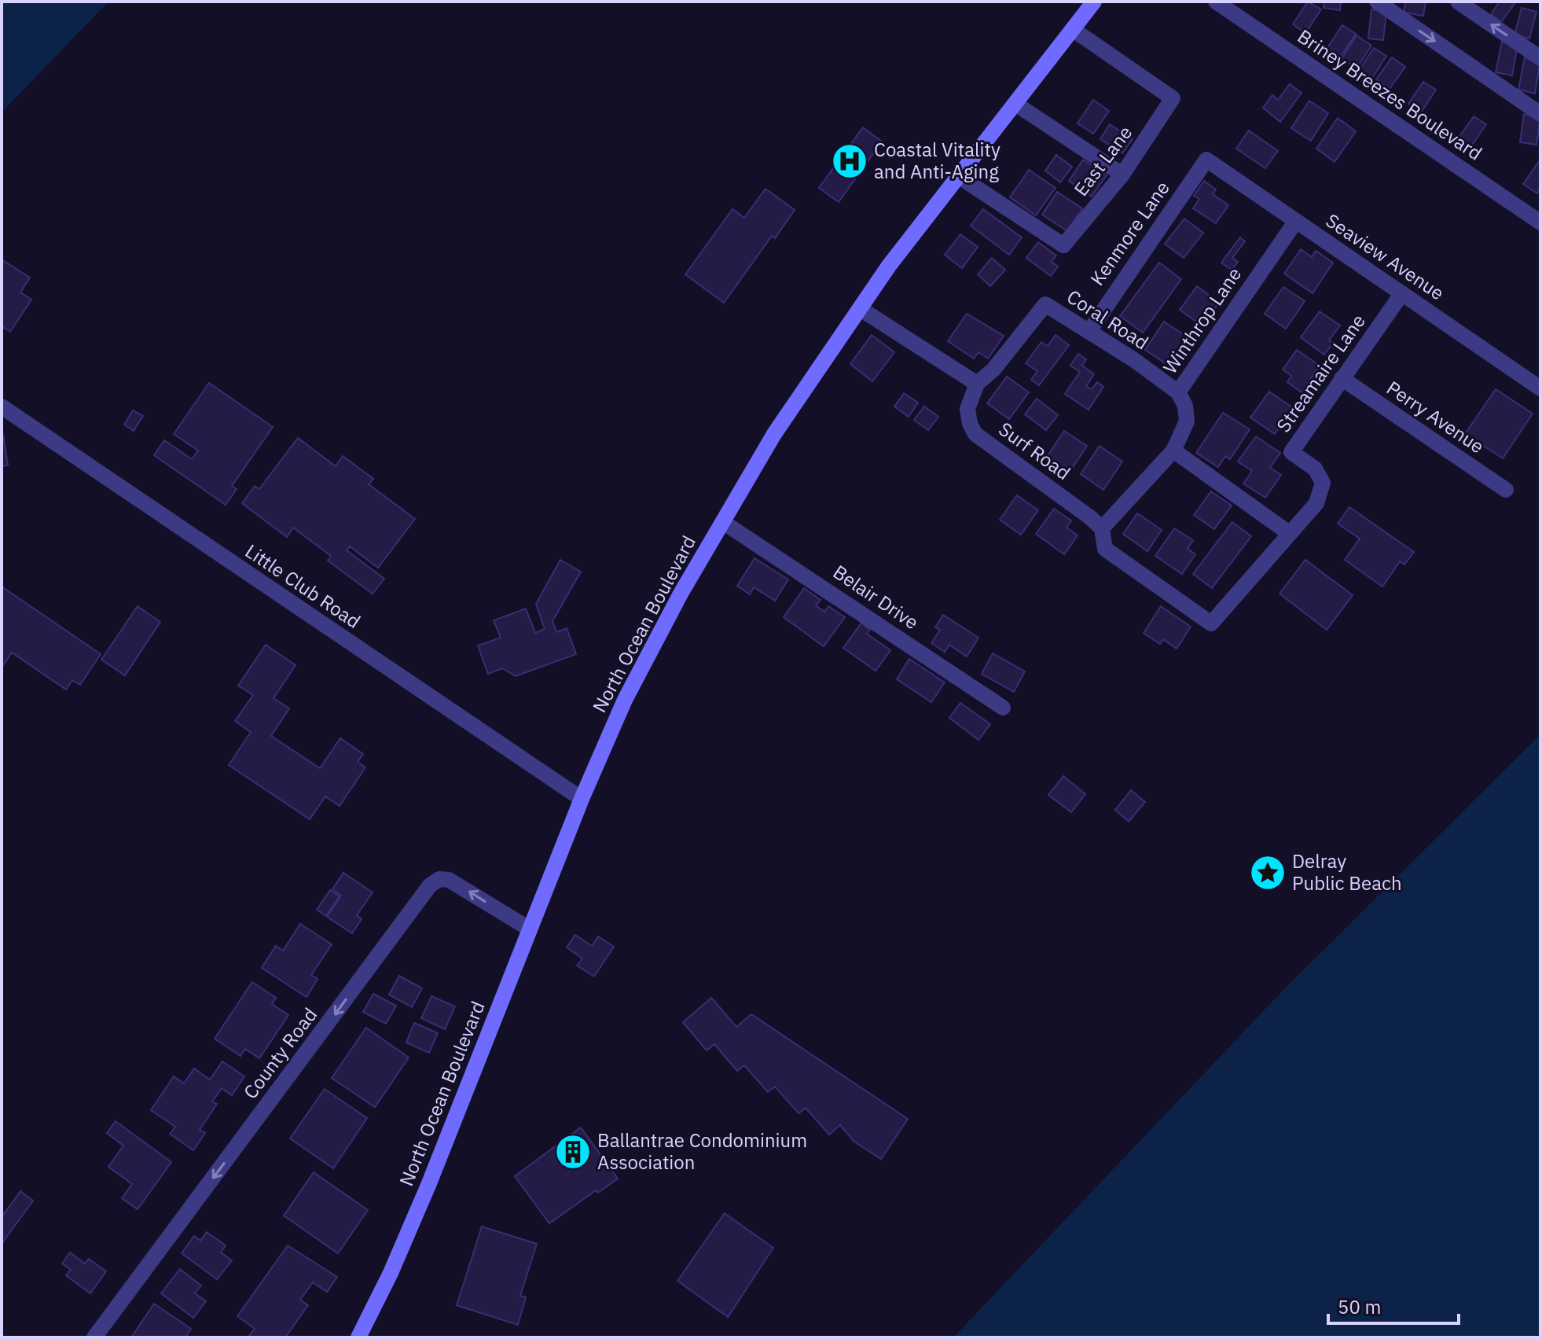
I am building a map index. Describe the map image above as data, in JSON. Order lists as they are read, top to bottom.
{
  "streets": {
    "main road": ["North Ocean Boulevard"],
    "street": [
      "Briney Breezes Boulevard",
      "East Lane",
      "Kenmore Lane",
      "Seaview Avenue",
      "Coral Road",
      "Winthrop Lane",
      "Streamaire Lane",
      "Perry Avenue",
      "Surf Road",
      "Little Club Road",
      "Belair Drive",
      "County Road"
    ]
  },
  "crossings": [
    ["East Lane", "North Ocean Boulevard"],
    ["Kenmore Lane", "Seaview Avenue"],
    ["Kenmore Lane", "Coral Road"],
    ["Seaview Avenue", "Winthrop Lane"],
    ["Seaview Avenue", "Streamaire Lane"],
    ["Coral Road", "Winthrop Lane"],
    ["Coral Road", "Surf Road"],
    ["Winthrop Lane", "Surf Road"],
    ["Streamaire Lane", "Perry Avenue"],
    ["Streamaire Lane", "Surf Road"],
    ["Little Club Road", "North Ocean Boulevard"],
    ["Belair Drive", "North Ocean Boulevard"],
    ["North Ocean Boulevard", "County Road"]
  ],
  "one_way": ["County Road"],
  "places": {
    "hospital": ["Coastal Vitality and Anti-Aging"],
    "place": ["Delray Public Beach"],
    "building": ["Ballantrae Condominium Association"]
  },
  "scale_bar": "50 m"
}
